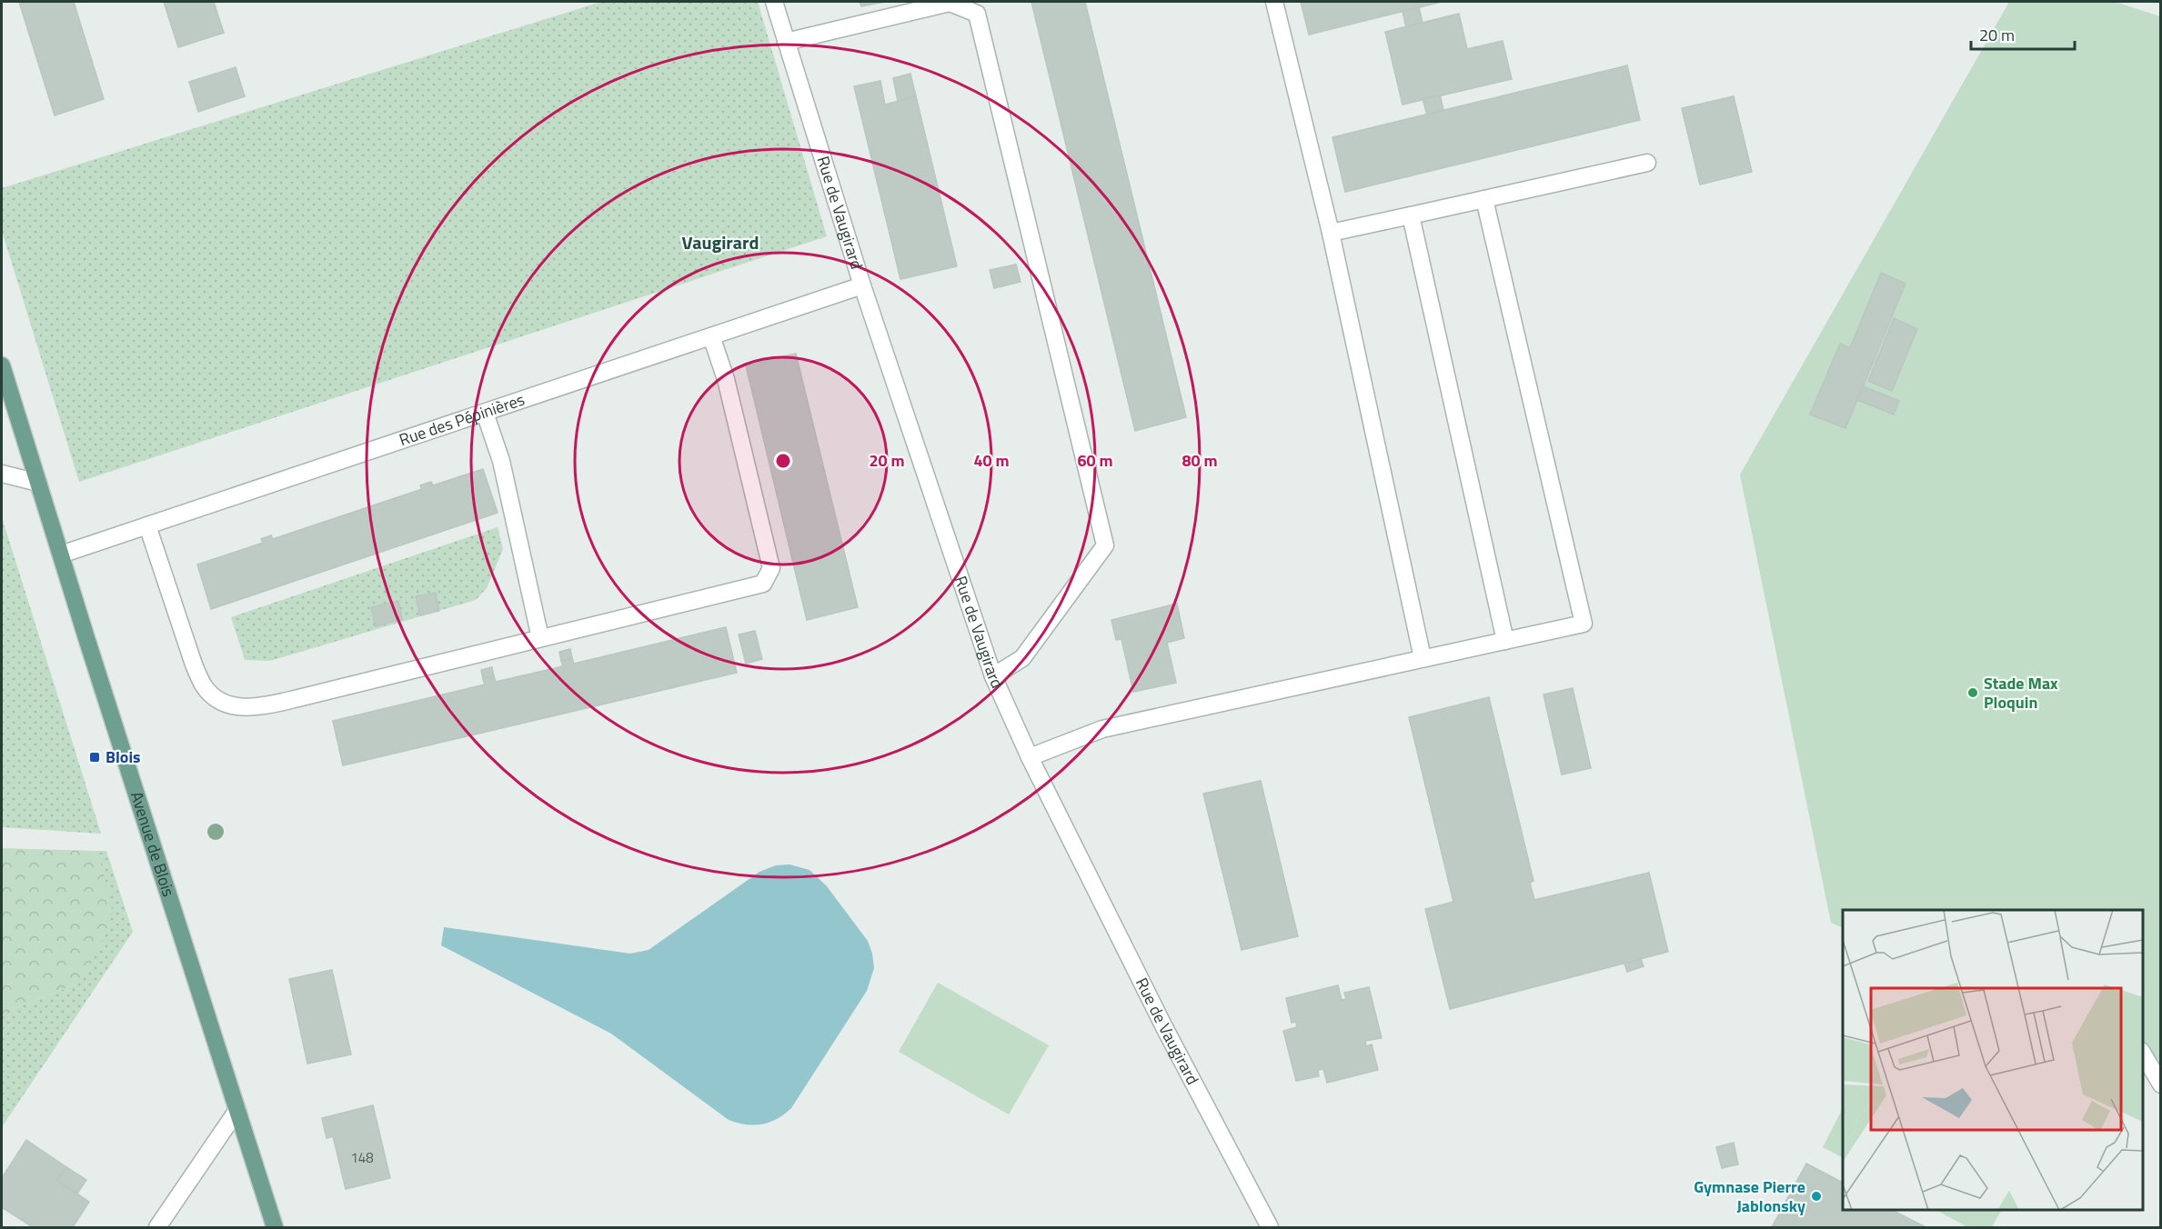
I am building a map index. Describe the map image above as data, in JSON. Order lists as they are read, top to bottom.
{
  "streets": {
    "main road": ["Avenue de Blois"],
    "street": ["Rue de Vaugirard", "Rue des Pépinières"]
  },
  "crossings": [
    ["Rue de Vaugirard", "Rue des Pépinières"],
    ["Rue des Pépinières", "Avenue de Blois"]
  ],
  "districts": ["Vaugirard"],
  "places": {
    "other": ["Stade Max Ploquin", "Gymnase Pierre Jablonsky"],
    "transit": ["Blois"]
  },
  "house_numbers": ["148"],
  "scale_bar": "20 m",
  "rings": [
    "20 m",
    "40 m",
    "60 m",
    "80 m"
  ]
}
